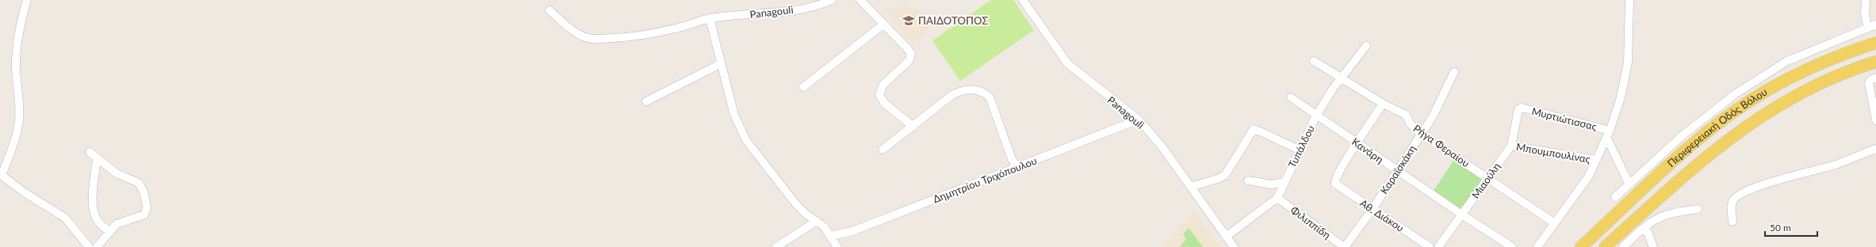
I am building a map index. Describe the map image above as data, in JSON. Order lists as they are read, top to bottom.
{
  "streets": {
    "main road": ["Περιφερειακή Οδός Βόλου"],
    "street": [
      "Panagouli",
      "Μυρτιώτισσας",
      "Ρήγα Φεραίου",
      "Τυπάλδου",
      "Κανάρη",
      "Μπουμπουλίνας",
      "Καραϊσκάκη",
      "Δημητρίου Τριχόπουλου",
      "Μιαούλη",
      "Αθ. Διάκου",
      "Φιλιππίδη"
    ]
  },
  "crossings": [
    ["Panagouli", "Δημητρίου Τριχόπουλου"],
    ["Μυρτιώτισσας", "Μιαούλη"],
    ["Ρήγα Φεραίου", "Τυπάλδου"],
    ["Ρήγα Φεραίου", "Καραϊσκάκη"],
    ["Ρήγα Φεραίου", "Μιαούλη"],
    ["Τυπάλδου", "Κανάρη"],
    ["Τυπάλδου", "Φιλιππίδη"],
    ["Κανάρη", "Καραϊσκάκη"],
    ["Κανάρη", "Μιαούλη"],
    ["Κανάρη", "Αθ. Διάκου"],
    ["Μπουμπουλίνας", "Μιαούλη"],
    ["Καραϊσκάκη", "Αθ. Διάκου"],
    ["Καραϊσκάκη", "Φιλιππίδη"]
  ],
  "places": {
    "school or university": ["ΠΑΙΔΟΤΟΠΟΣ"]
  },
  "scale_bar": "50 m"
}
